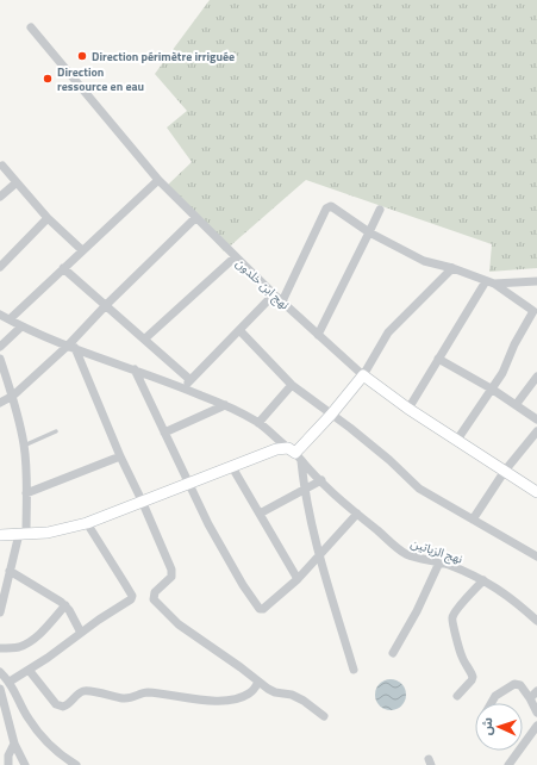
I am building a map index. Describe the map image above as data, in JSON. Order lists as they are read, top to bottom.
{
  "streets": {
    "street": ["نهج ابن خلدون", "نهج الزياتين"]
  },
  "places": ["Direction périmètre irriguée", "Direction ressource en eau"],
  "north": "left"
}
